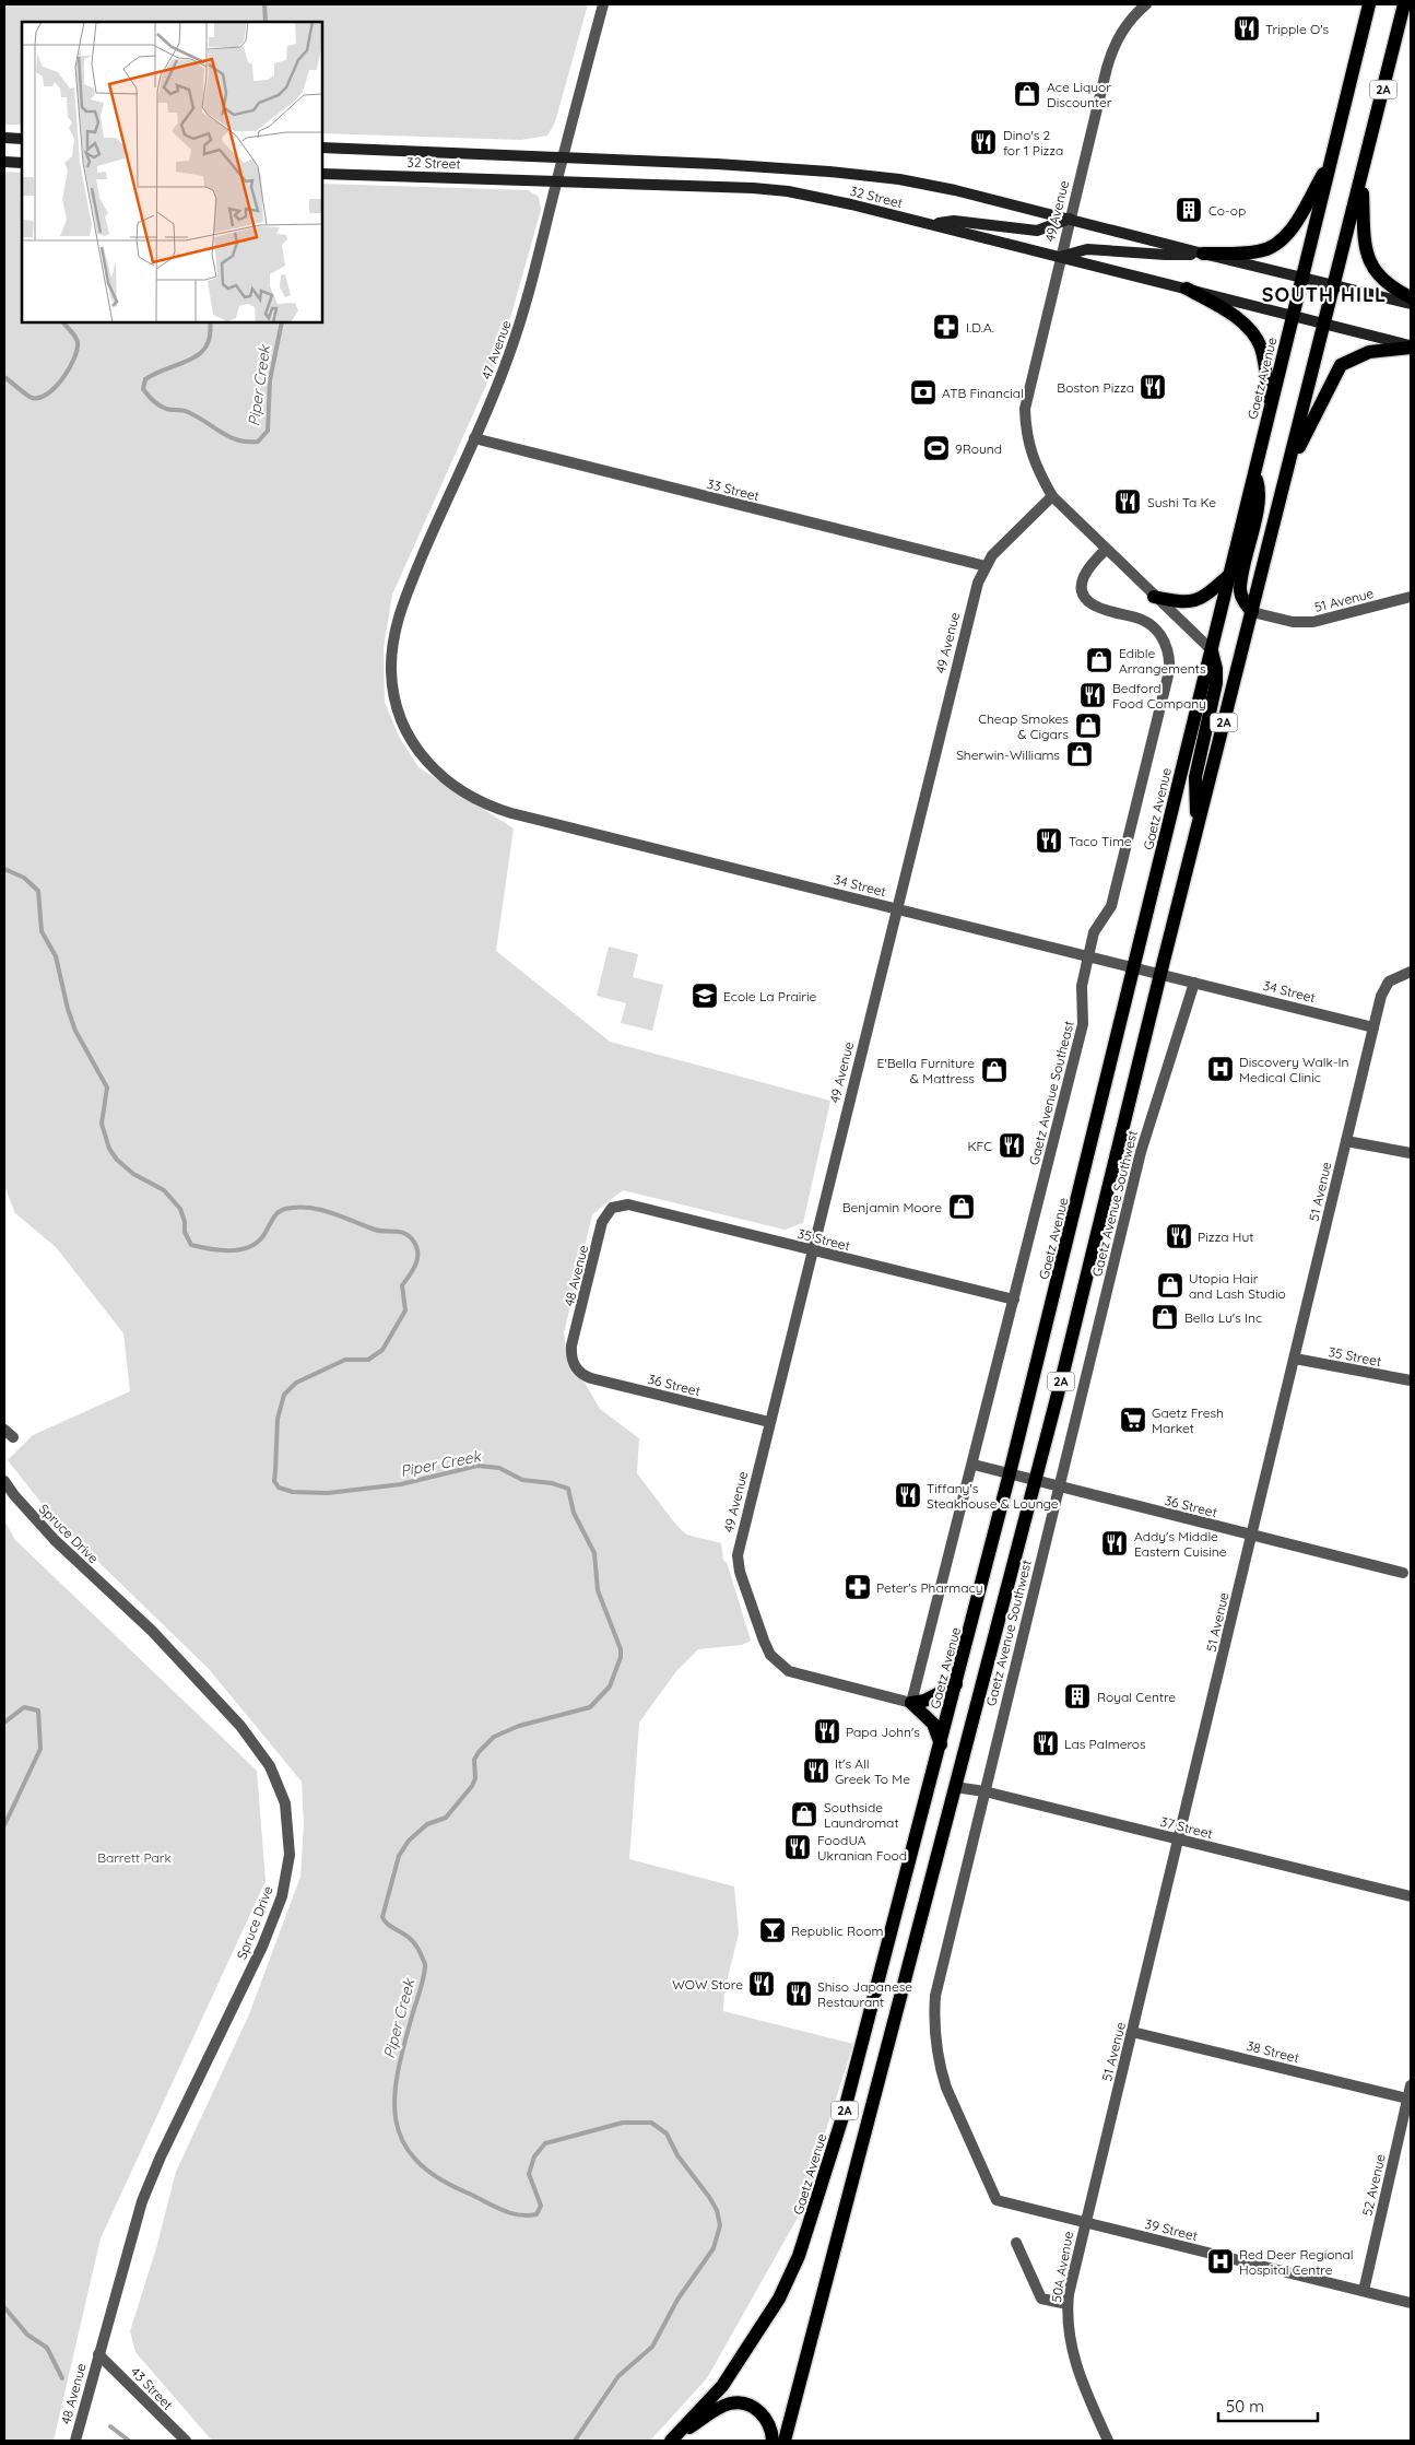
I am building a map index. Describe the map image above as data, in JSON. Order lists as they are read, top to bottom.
{
  "streets": {
    "main road": ["2A", "32 Street", "Gaetz Avenue"],
    "street": [
      "49 Avenue",
      "47 Avenue",
      "33 Street",
      "51 Avenue",
      "34 Street",
      "Gaetz Avenue Southeast",
      "Gaetz Avenue Southwest",
      "35 Street",
      "48 Avenue",
      "36 Street",
      "Spruce Drive",
      "37 Street",
      "38 Street",
      "52 Avenue",
      "39 Street",
      "50A Avenue",
      "43 Street"
    ]
  },
  "crossings": [
    ["2A", "32 Street"],
    ["2A", "51 Avenue"],
    ["2A", "34 Street"],
    ["2A", "36 Street"],
    ["2A", "37 Street"],
    ["32 Street", "49 Avenue"],
    ["32 Street", "47 Avenue"],
    ["32 Street", "Gaetz Avenue"],
    ["49 Avenue", "Gaetz Avenue"],
    ["49 Avenue", "33 Street"],
    ["49 Avenue", "34 Street"],
    ["49 Avenue", "Gaetz Avenue Southeast"],
    ["49 Avenue", "35 Street"],
    ["49 Avenue", "36 Street"],
    ["47 Avenue", "33 Street"],
    ["47 Avenue", "34 Street"],
    ["Gaetz Avenue", "34 Street"],
    ["Gaetz Avenue", "36 Street"],
    ["51 Avenue", "34 Street"],
    ["51 Avenue", "Gaetz Avenue Southwest"],
    ["51 Avenue", "35 Street"],
    ["51 Avenue", "36 Street"],
    ["51 Avenue", "37 Street"],
    ["51 Avenue", "38 Street"],
    ["51 Avenue", "39 Street"],
    ["51 Avenue", "50A Avenue"],
    ["34 Street", "Gaetz Avenue Southeast"],
    ["34 Street", "Gaetz Avenue Southwest"],
    ["Gaetz Avenue Southeast", "35 Street"],
    ["Gaetz Avenue Southeast", "36 Street"],
    ["Gaetz Avenue Southwest", "36 Street"],
    ["Gaetz Avenue Southwest", "37 Street"],
    ["Gaetz Avenue Southwest", "39 Street"],
    ["Gaetz Avenue Southwest", "50A Avenue"],
    ["35 Street", "48 Avenue"],
    ["48 Avenue", "36 Street"],
    ["48 Avenue", "Spruce Drive"],
    ["48 Avenue", "43 Street"],
    ["Spruce Drive", "43 Street"],
    ["38 Street", "52 Avenue"],
    ["52 Avenue", "39 Street"],
    ["39 Street", "50A Avenue"]
  ],
  "districts": ["SOUTH HILL"],
  "water": ["Piper Creek"],
  "parks": ["Barrett Park"],
  "places": {
    "restaurant": [
      "Tripple O's",
      "Dino's 2 for 1 Pizza",
      "Boston Pizza",
      "Sushi Ta Ke",
      "Bedford Food Company",
      "Taco Time",
      "KFC",
      "Pizza Hut",
      "Tiffany's Steakhouse & Lounge",
      "Addy's Middle Eastern Cuisine",
      "Papa John's",
      "Las Palmeros",
      "It's All Greek To Me",
      "FoodUA Ukranian Food",
      "WOW Store",
      "Shiso Japanese Restaurant"
    ],
    "shop": [
      "Ace Liquor Discounter",
      "Edible Arrangements",
      "Cheap Smokes & Cigars",
      "Sherwin-Williams",
      "E'Bella Furniture & Mattress",
      "Benjamin Moore",
      "Utopia Hair and Lash Studio",
      "Bella Lu's Inc",
      "Southside Laundromat"
    ],
    "building": ["Co-op", "Royal Centre"],
    "pharmacy": ["I.D.A.", "Peter's Pharmacy"],
    "bank": ["ATB Financial"],
    "sports": ["9Round"],
    "school or university": ["Ecole La Prairie"],
    "hospital": ["Discovery Walk-In Medical Clinic", "Red Deer Regional Hospital Centre"],
    "supermarket": ["Gaetz Fresh Market"],
    "bar": ["Republic Room"]
  },
  "scale_bar": "50 m"
}
